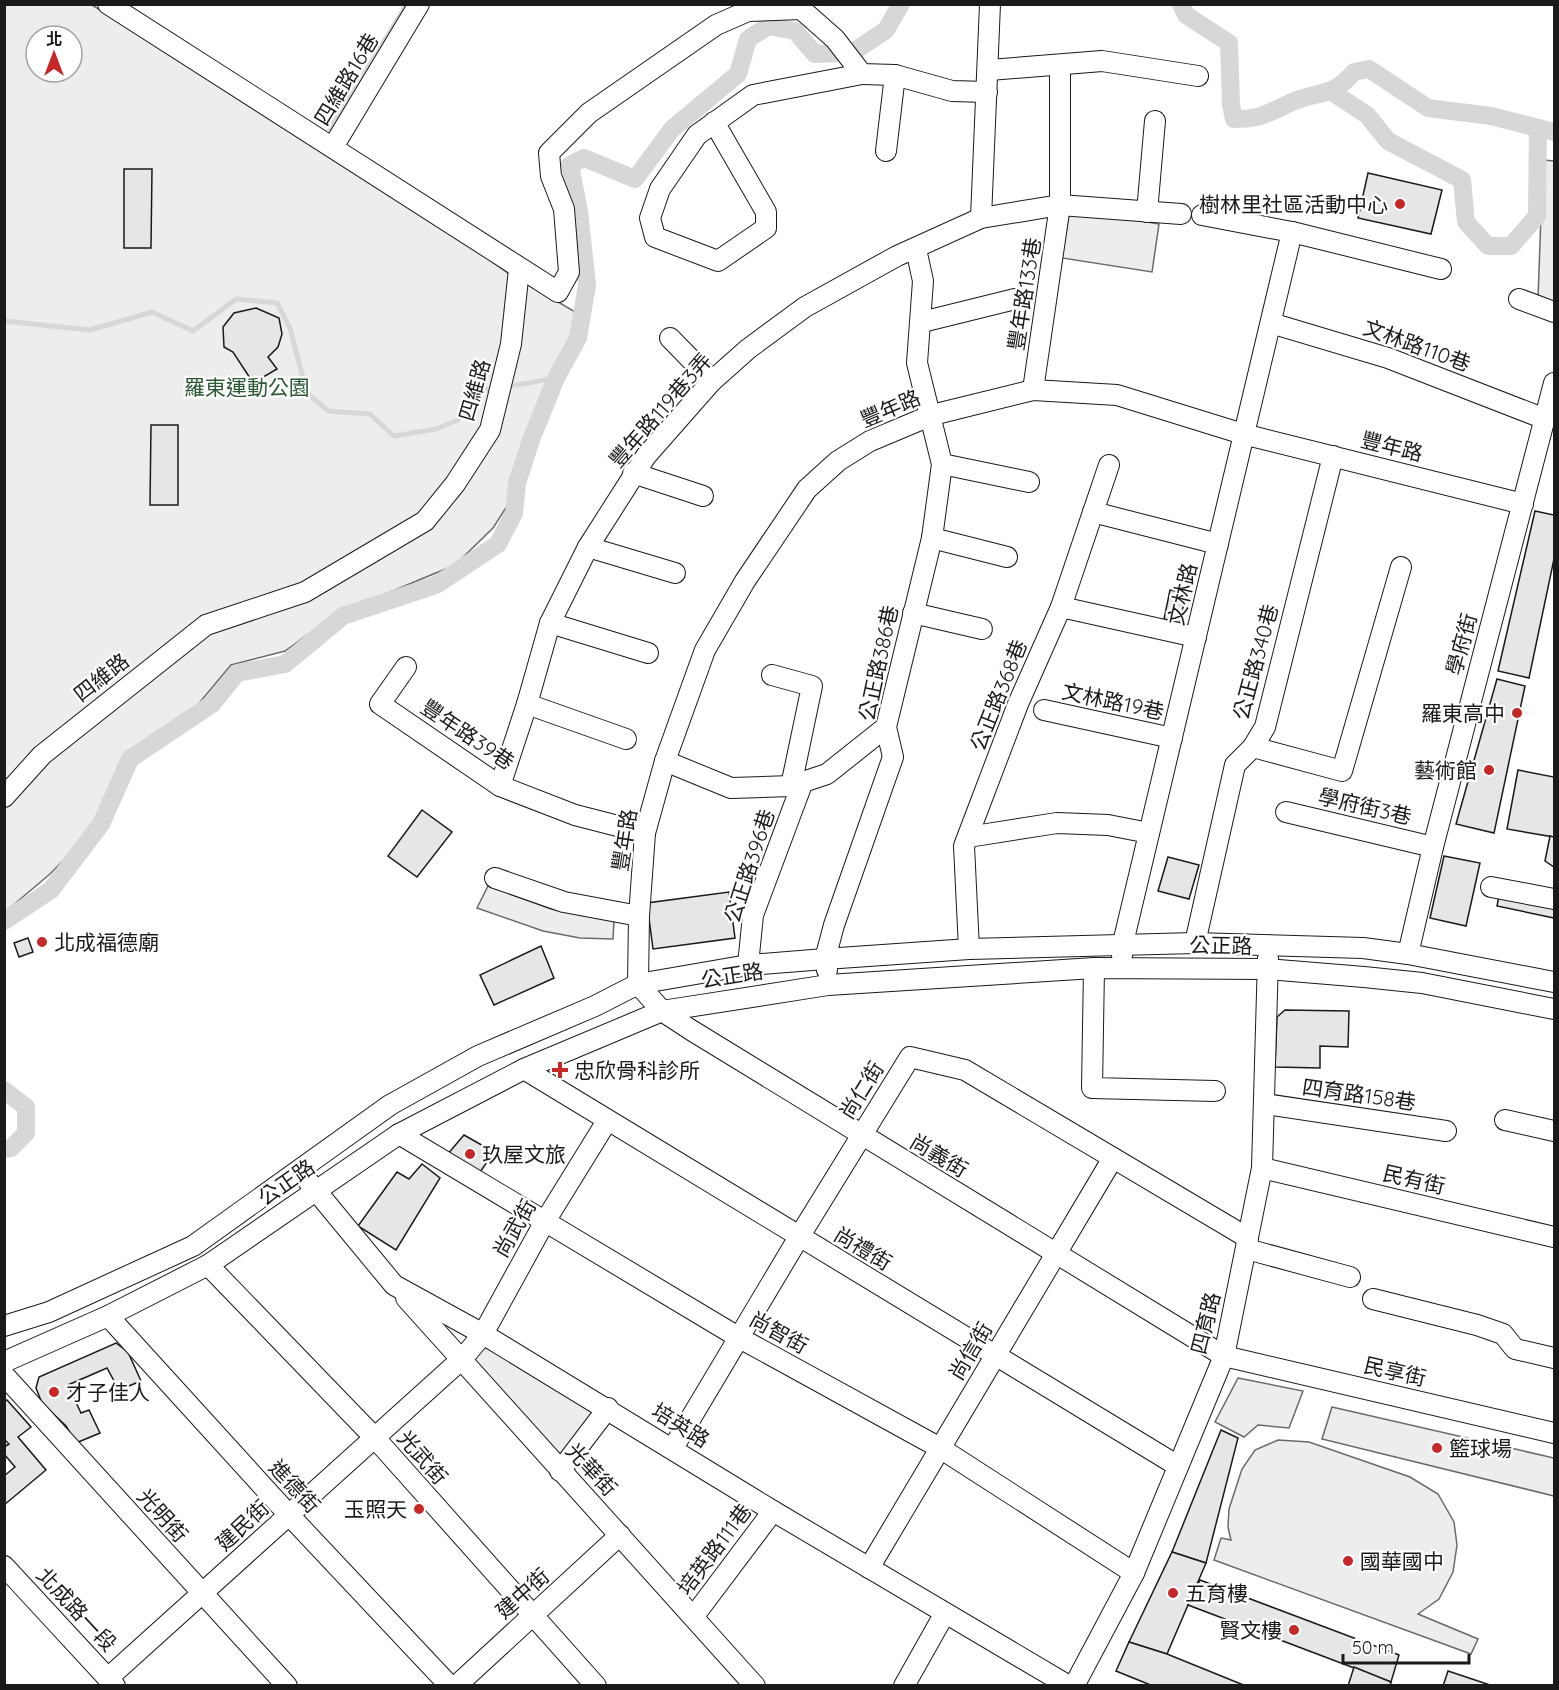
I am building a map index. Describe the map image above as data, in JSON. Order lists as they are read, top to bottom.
{
  "streets": {
    "street": [
      "四維路16巷",
      "豐年路133巷",
      "文林路110巷",
      "四維路",
      "豐年路",
      "豐年路119巷3弄",
      "文林路",
      "學府街",
      "公正路340巷",
      "公正路386巷",
      "公正路368巷",
      "文林路19巷",
      "豐年路39巷",
      "學府街3巷",
      "公正路396巷",
      "公正路",
      "尚仁街",
      "四育路158巷",
      "尚義街",
      "民有街",
      "尚武街",
      "尚禮街",
      "四育路",
      "尚智街",
      "尚信街",
      "民享街",
      "培英路",
      "光武街",
      "光華街",
      "進德街",
      "光明街",
      "建民街",
      "培英路111巷",
      "建中街",
      "北成路一段"
    ]
  },
  "crossings": [
    ["豐年路133巷", "豐年路"],
    ["豐年路133巷", "豐年路119巷3弄"],
    ["文林路110巷", "文林路"],
    ["文林路110巷", "學府街"],
    ["豐年路", "文林路"],
    ["豐年路", "學府街"],
    ["豐年路", "公正路340巷"],
    ["豐年路", "公正路386巷"],
    ["豐年路", "豐年路39巷"],
    ["豐年路", "公正路"],
    ["豐年路", "尚義街"],
    ["豐年路119巷3弄", "公正路386巷"],
    ["豐年路119巷3弄", "豐年路39巷"],
    ["文林路", "文林路19巷"],
    ["文林路", "公正路"],
    ["學府街", "學府街3巷"],
    ["學府街", "公正路"],
    ["公正路340巷", "公正路"],
    ["公正路386巷", "公正路"],
    ["公正路368巷", "公正路"],
    ["公正路396巷", "公正路"],
    ["公正路", "尚義街"],
    ["公正路", "尚禮街"],
    ["公正路", "四育路"],
    ["公正路", "尚智街"],
    ["公正路", "培英路"],
    ["公正路", "光武街"],
    ["公正路", "進德街"],
    ["尚仁街", "尚義街"],
    ["尚仁街", "尚禮街"],
    ["尚仁街", "四育路"],
    ["尚仁街", "尚智街"],
    ["尚仁街", "尚信街"],
    ["尚仁街", "培英路"],
    ["四育路158巷", "四育路"],
    ["尚義街", "四育路"],
    ["尚義街", "尚信街"],
    ["尚義街", "民享街"],
    ["民有街", "四育路"],
    ["尚武街", "尚禮街"],
    ["尚武街", "尚智街"],
    ["尚武街", "培英路"],
    ["尚武街", "光華街"],
    ["尚武街", "建民街"],
    ["尚禮街", "四育路"],
    ["尚禮街", "尚信街"],
    ["四育路", "尚智街"],
    ["四育路", "民享街"],
    ["尚智街", "尚信街"],
    ["尚信街", "培英路"],
    ["培英路", "光華街"],
    ["培英路", "培英路111巷"],
    ["光武街", "建民街"],
    ["光武街", "建中街"],
    ["光華街", "建民街"],
    ["光華街", "培英路111巷"],
    ["光華街", "建中街"],
    ["進德街", "建民街"],
    ["光明街", "建民街"],
    ["建民街", "北成路一段"]
  ],
  "parks": ["羅東運動公園"],
  "places": {
    "other": [
      "樹林里社區活動中心",
      "羅東高中",
      "藝術館",
      "北成福德廟",
      "玖屋文旅",
      "才子佳人",
      "籃球場",
      "玉照天",
      "國華國中",
      "五育樓",
      "賢文樓"
    ],
    "health": ["忠欣骨科診所"]
  },
  "scale_bar": "50 m",
  "north": "top"
}
